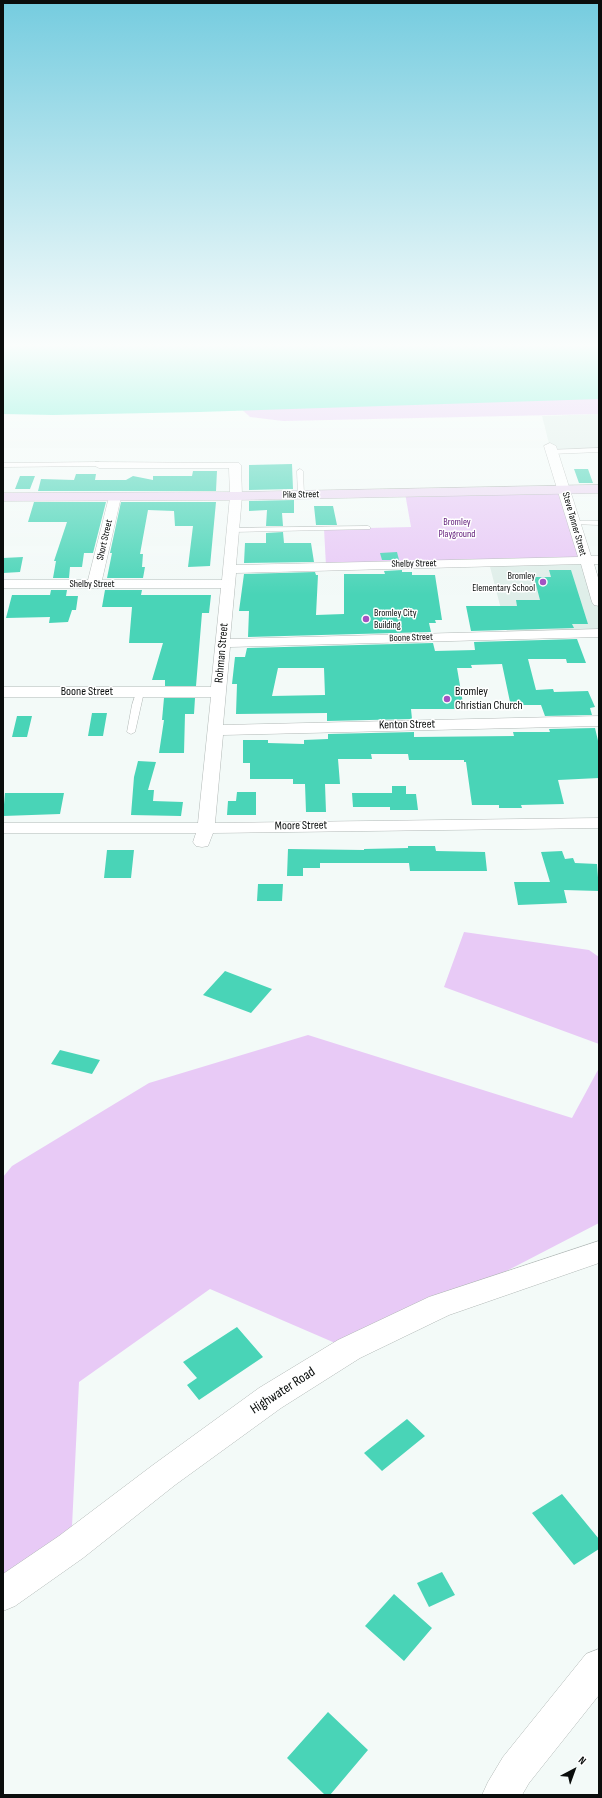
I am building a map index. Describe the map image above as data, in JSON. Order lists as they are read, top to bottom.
{
  "streets": {
    "main road": ["Pike Street"],
    "street": [
      "Steve Tanner Street",
      "Short Street",
      "Shelby Street",
      "Boone Street",
      "Rohman Street",
      "Kenton Street",
      "Moore Street",
      "Highwater Road"
    ]
  },
  "crossings": [
    ["Pike Street", "Steve Tanner Street"],
    ["Pike Street", "Short Street"],
    ["Pike Street", "Rohman Street"],
    ["Steve Tanner Street", "Shelby Street"],
    ["Short Street", "Shelby Street"],
    ["Shelby Street", "Rohman Street"],
    ["Boone Street", "Rohman Street"],
    ["Rohman Street", "Kenton Street"],
    ["Rohman Street", "Moore Street"]
  ],
  "parks": ["Bromley Playground"],
  "places": ["Bromley Elementary School", "Bromley City Building", "Bromley Christian Church"],
  "north": "top right"
}
